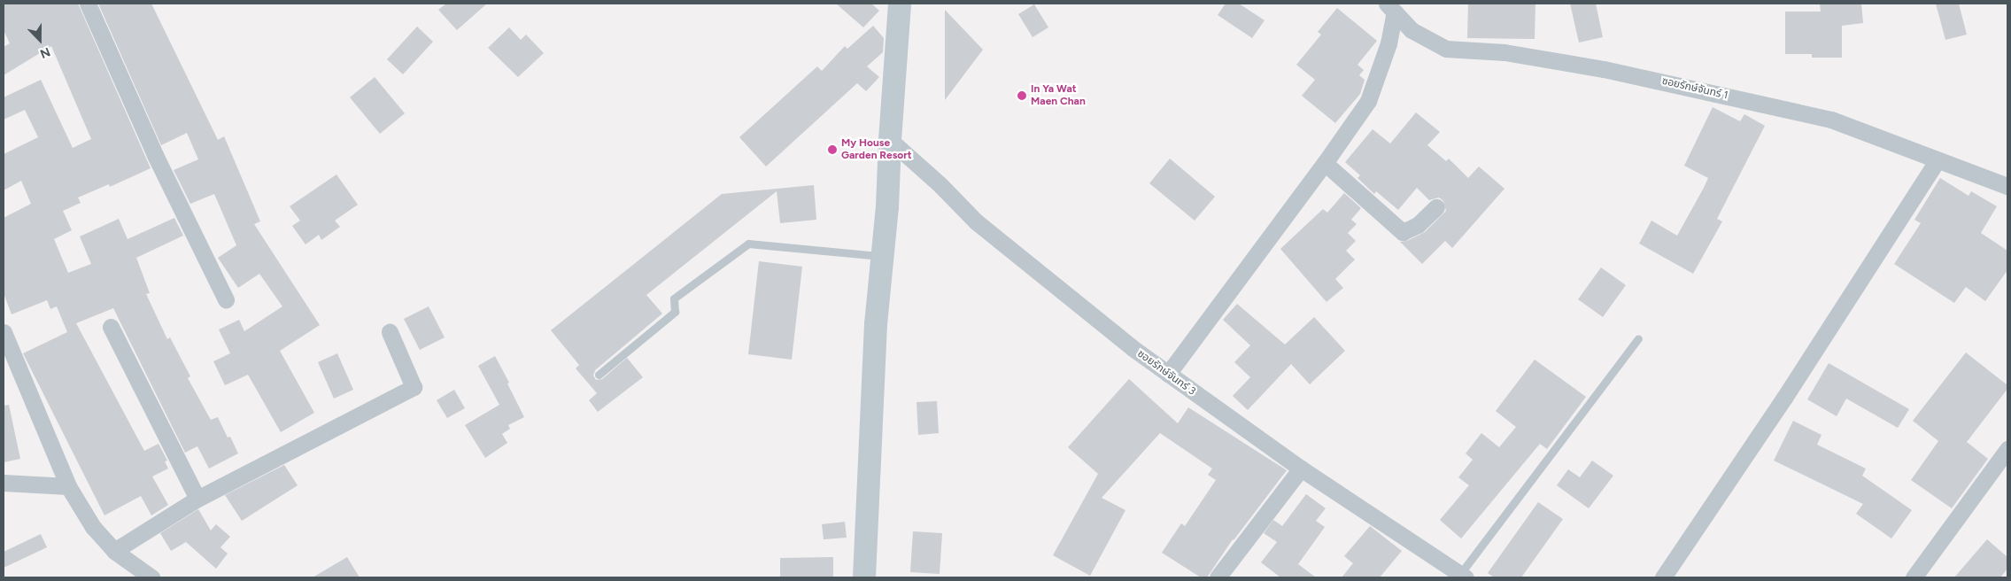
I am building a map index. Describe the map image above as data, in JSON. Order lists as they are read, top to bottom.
{
  "streets": {
    "street": ["ซอยรักษ์จันทร์ 1", "ซอยรักษ์จันทร์ 3"]
  },
  "places": ["In Ya Wat Maen Chan", "My House Garden Resort"],
  "north": "bottom"
}
